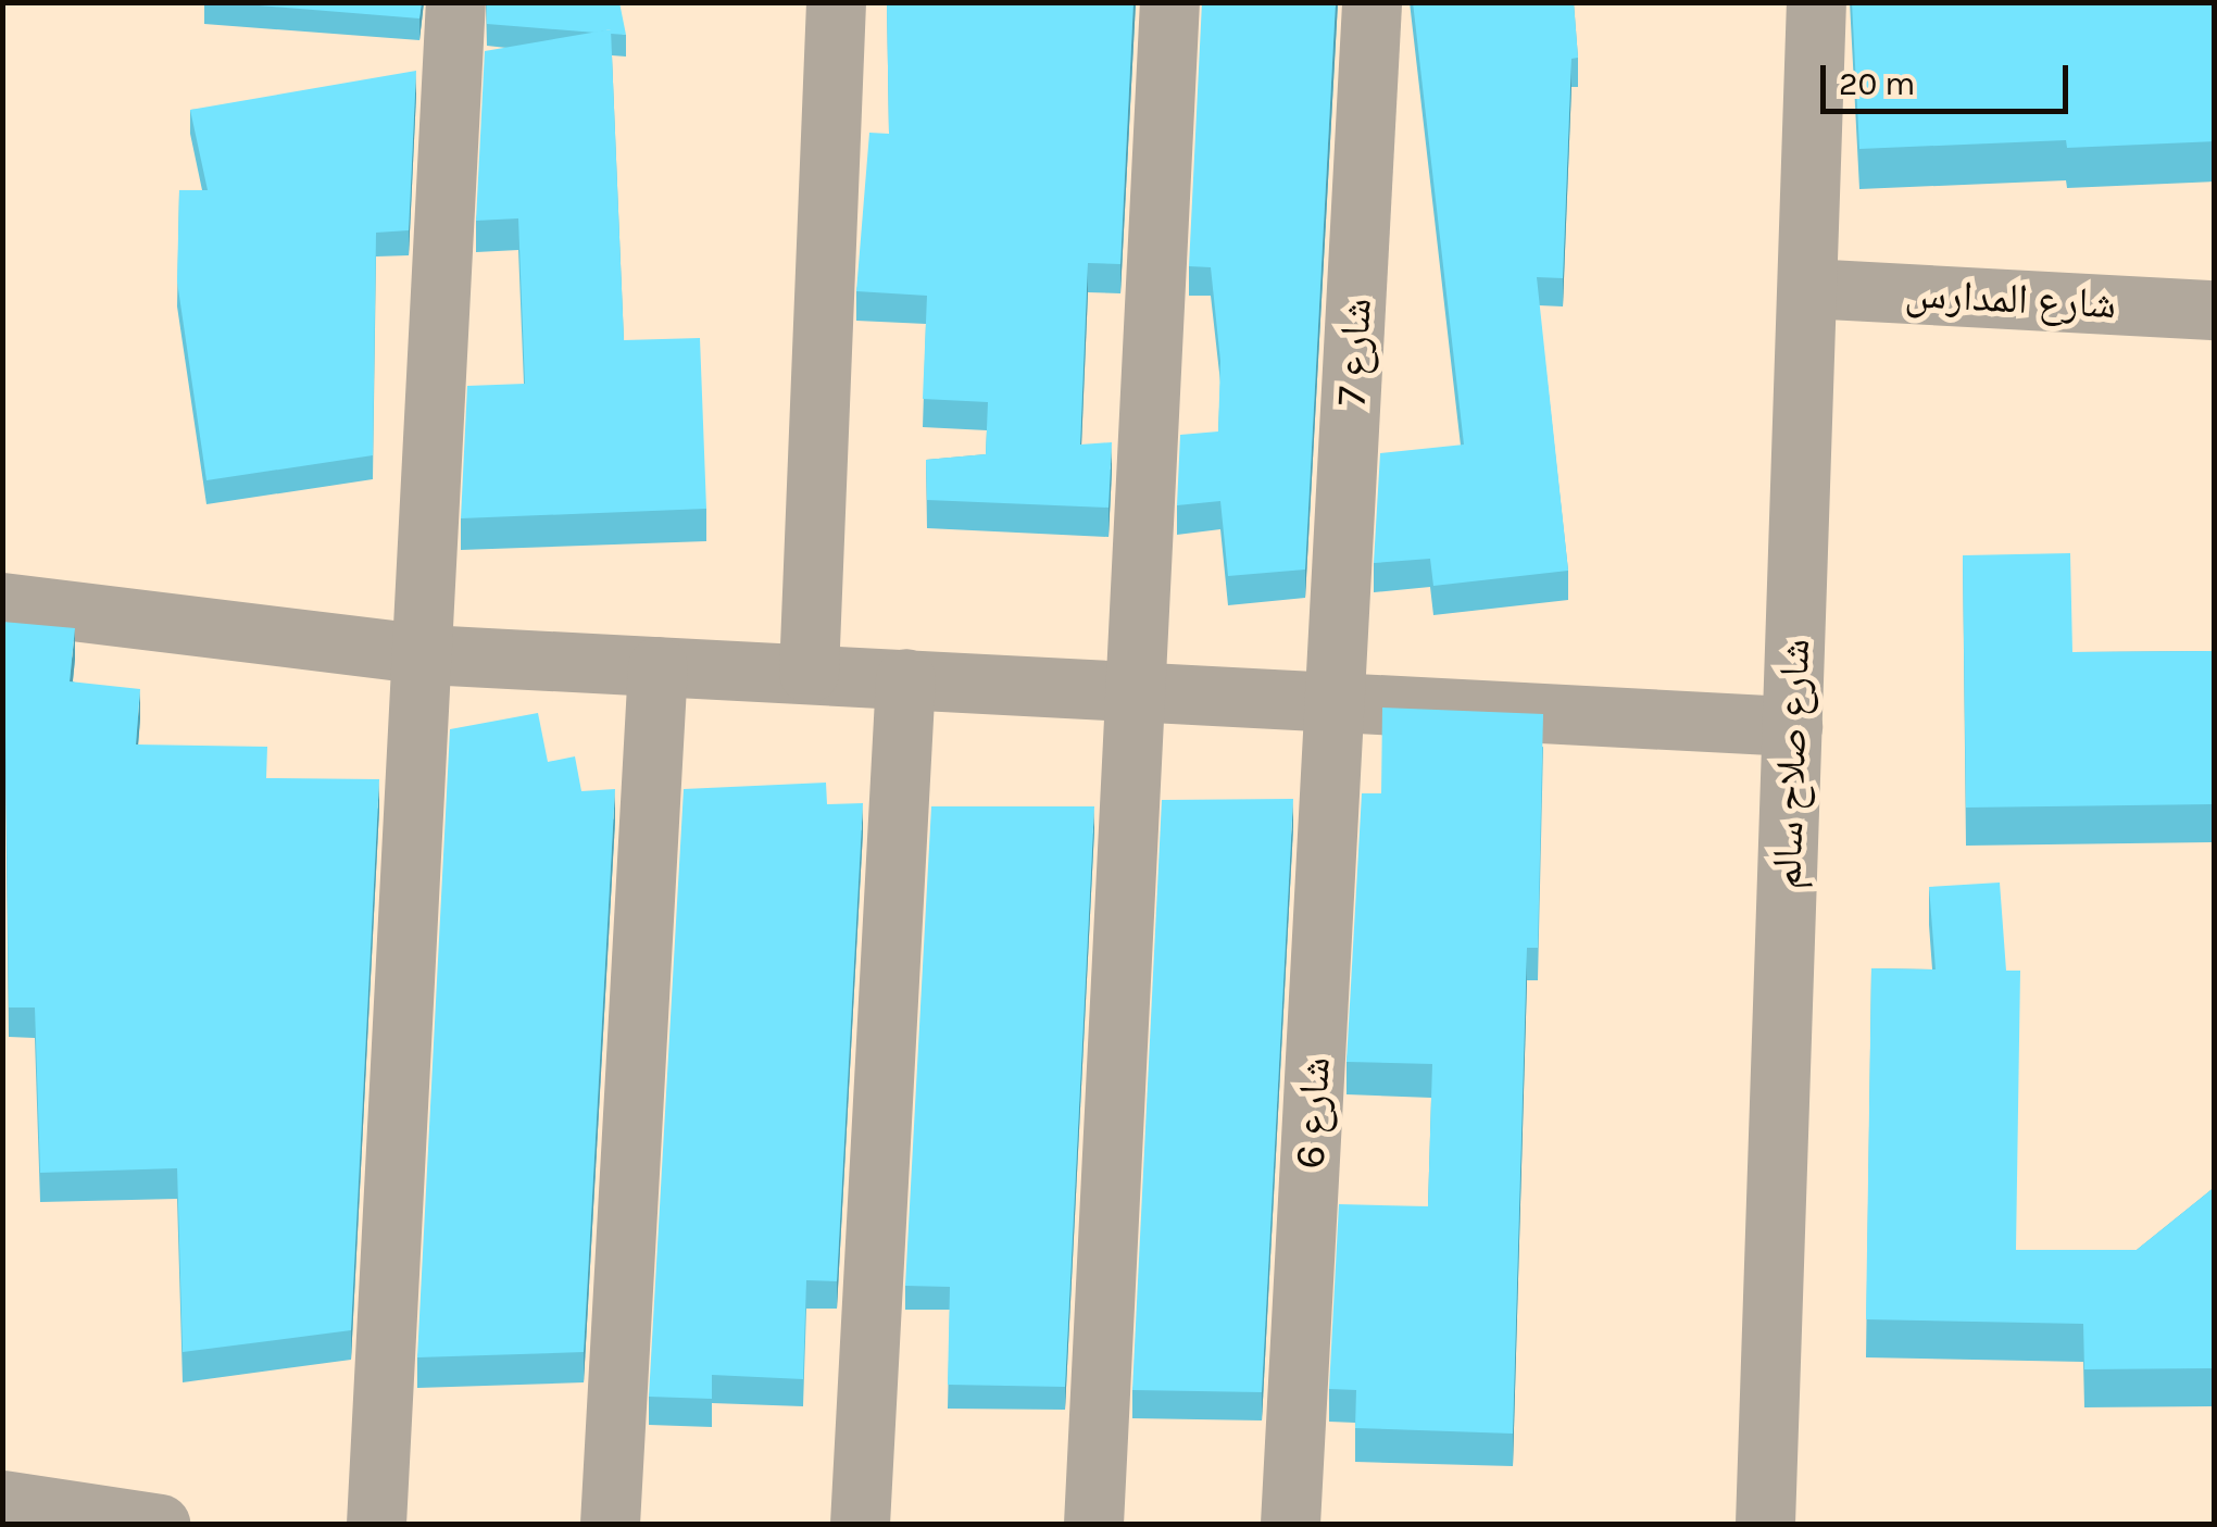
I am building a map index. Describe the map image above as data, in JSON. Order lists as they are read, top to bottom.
{
  "streets": {
    "street": [
      "شارع المدارس",
      "شارع 7",
      "شارع صلاح سالم",
      "شارع 6"
    ]
  },
  "crossings": [
    ["شارع المدارس", "شارع صلاح سالم"],
    ["شارع 7", "شارع 6"]
  ],
  "scale_bar": "20 m"
}
